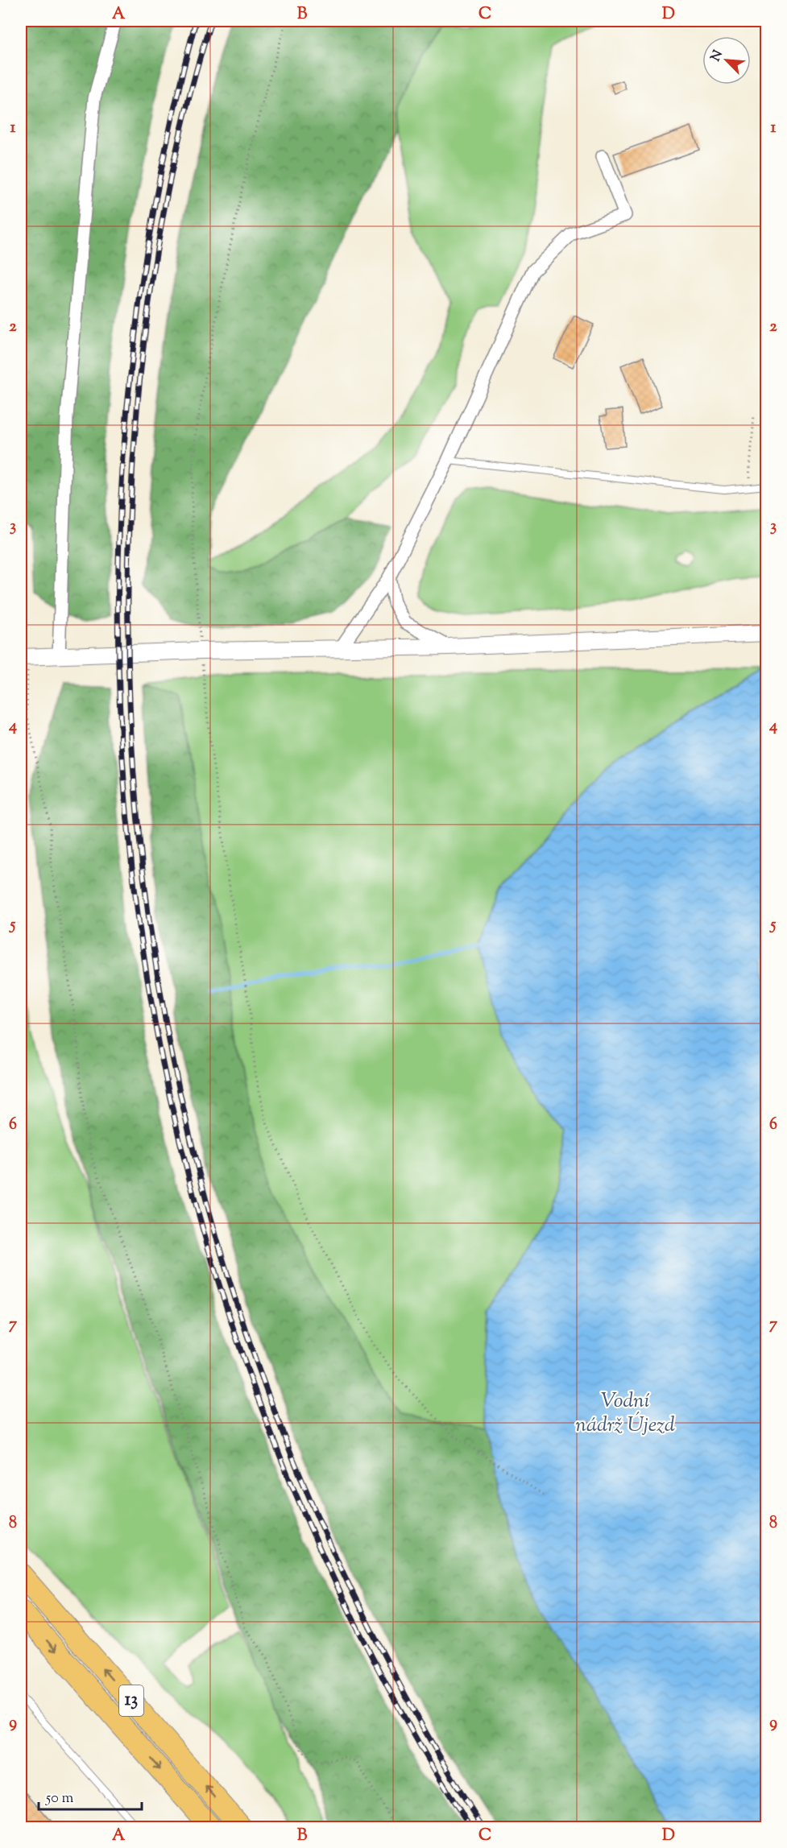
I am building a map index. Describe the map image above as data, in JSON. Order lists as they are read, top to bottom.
{
  "streets": {
    "highway": ["13"]
  },
  "water": ["Vodní nádrž Újezd"],
  "scale_bar": "50 m",
  "north": "top left",
  "grid": {
    "columns": [
      "A",
      "B",
      "C",
      "D"
    ],
    "rows": [
      "1",
      "2",
      "3",
      "4",
      "5",
      "6",
      "7",
      "8",
      "9"
    ]
  }
}
